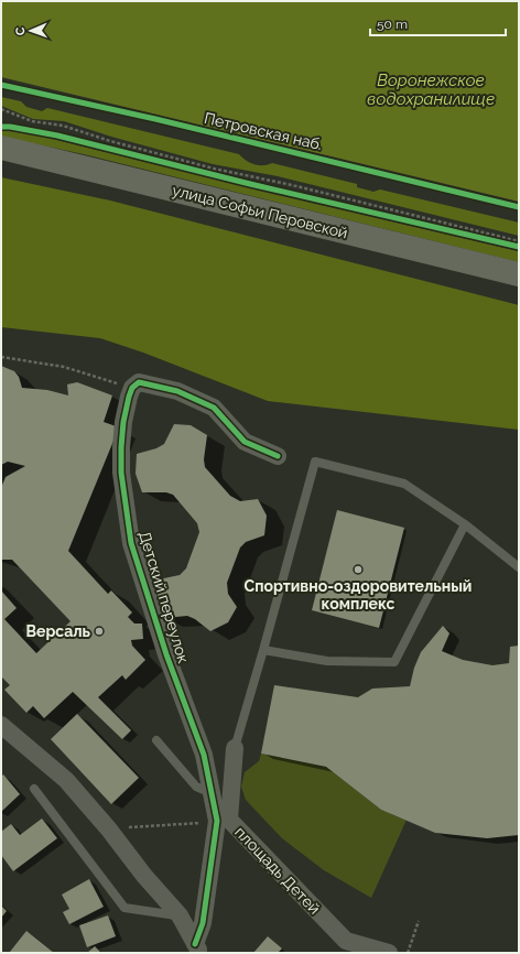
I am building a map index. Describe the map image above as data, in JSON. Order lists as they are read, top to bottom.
{
  "streets": {
    "main road": ["улица Софьи Перовской"],
    "street": ["Детский переулок", "площадь Детей"],
    "cycle path": ["Петровская наб."]
  },
  "water": ["Воронежское водохранилище"],
  "places": ["Спортивно-оздоровительный комплекс", "Версаль"],
  "scale_bar": "50 m",
  "north": "left"
}
